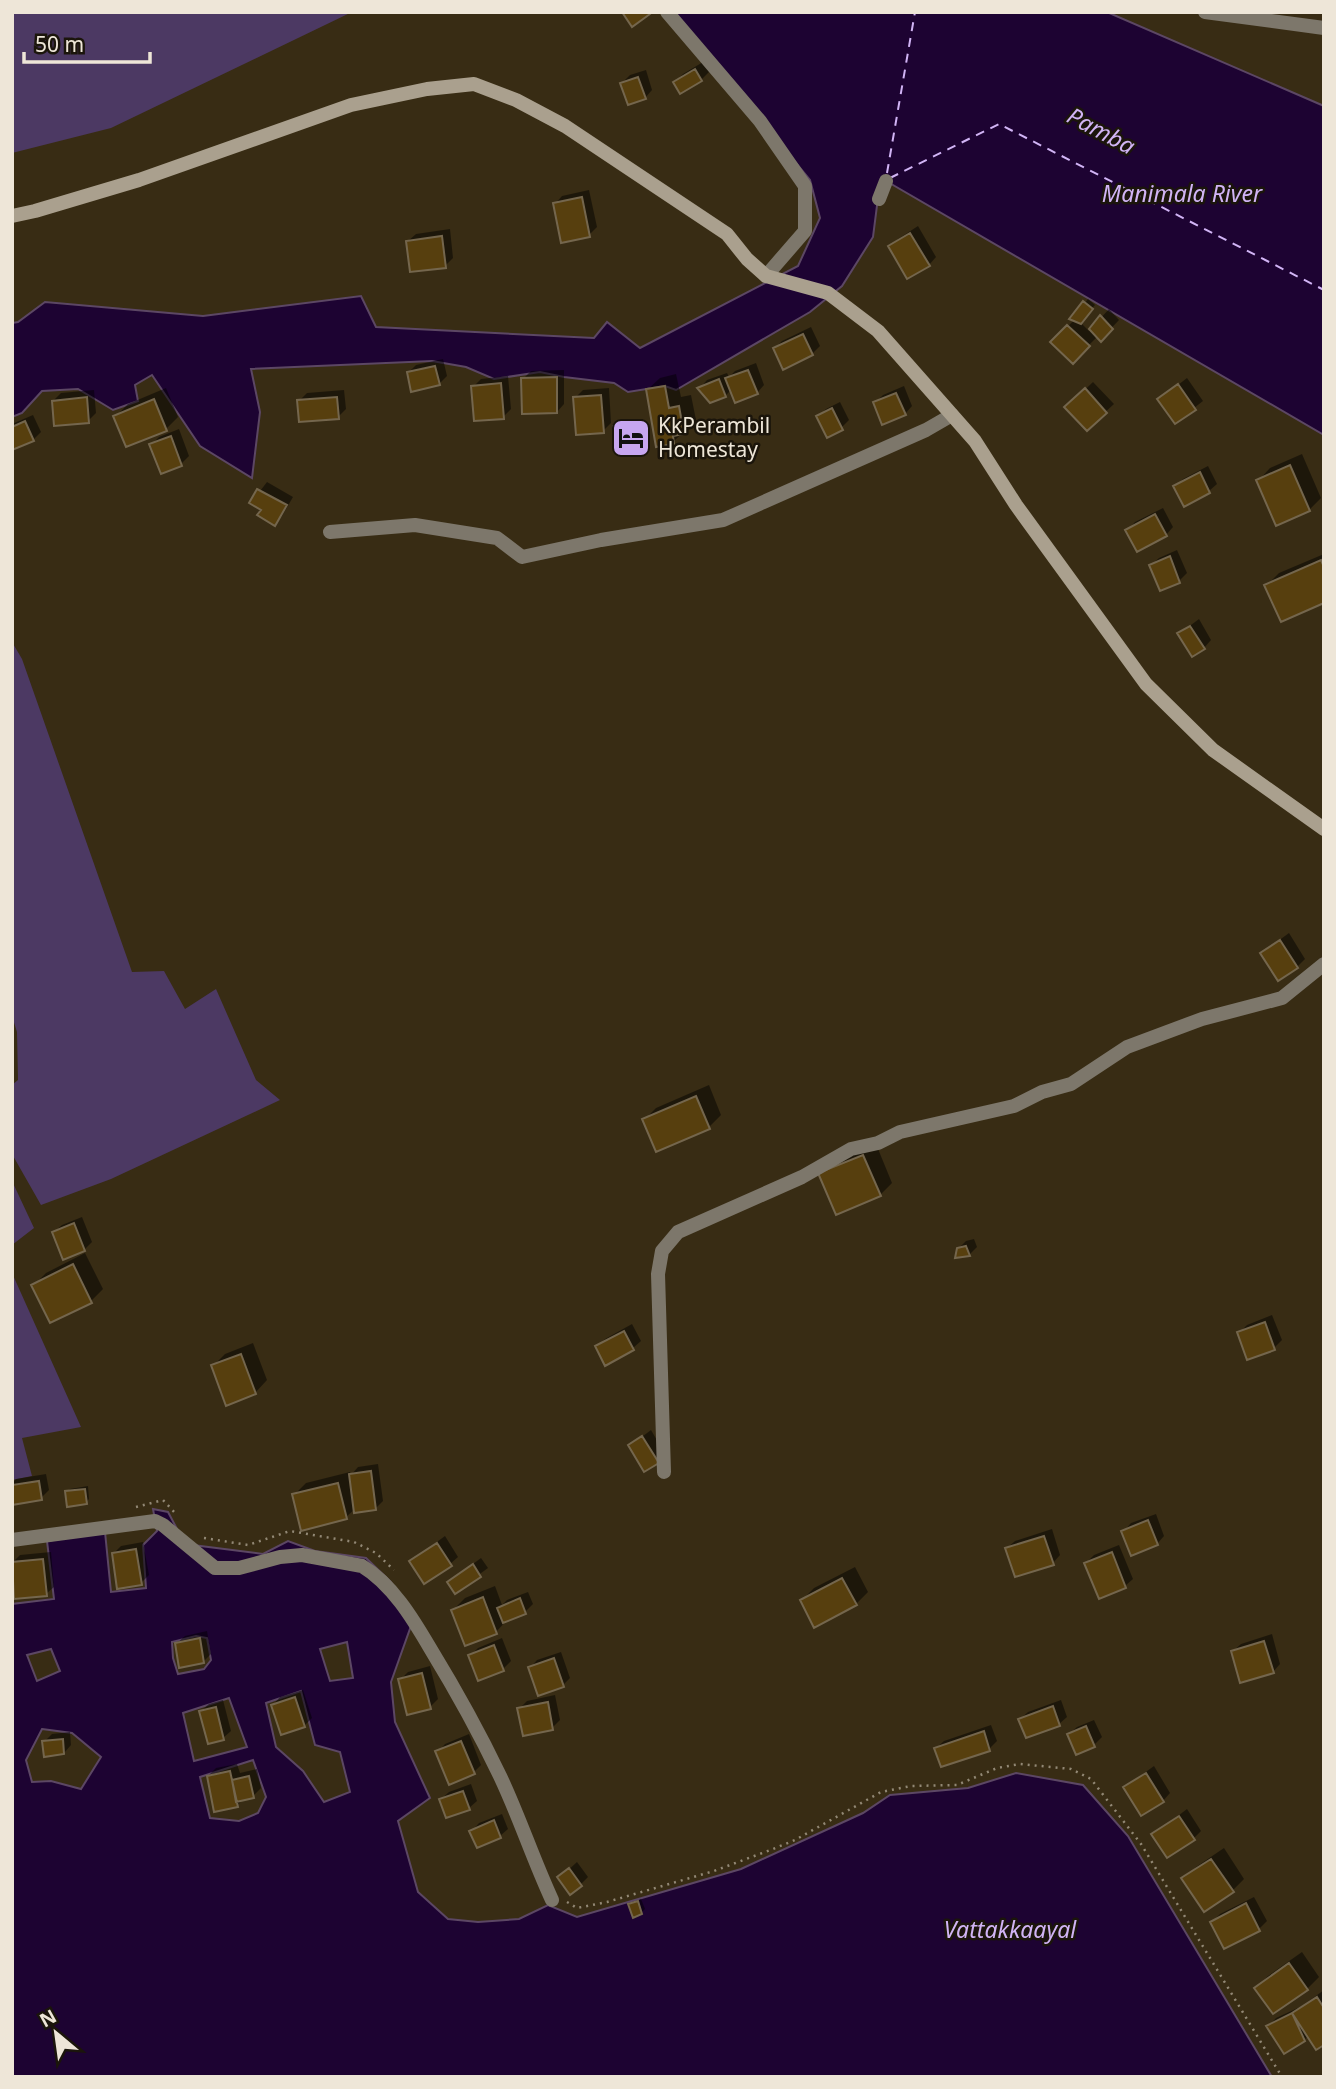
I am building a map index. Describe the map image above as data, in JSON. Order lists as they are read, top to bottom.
{
  "water": ["Pamba", "Manimala River", "Vattakkaayal"],
  "places": {
    "hotel": ["KkPerambil Homestay"]
  },
  "scale_bar": "50 m",
  "north": "top left"
}
